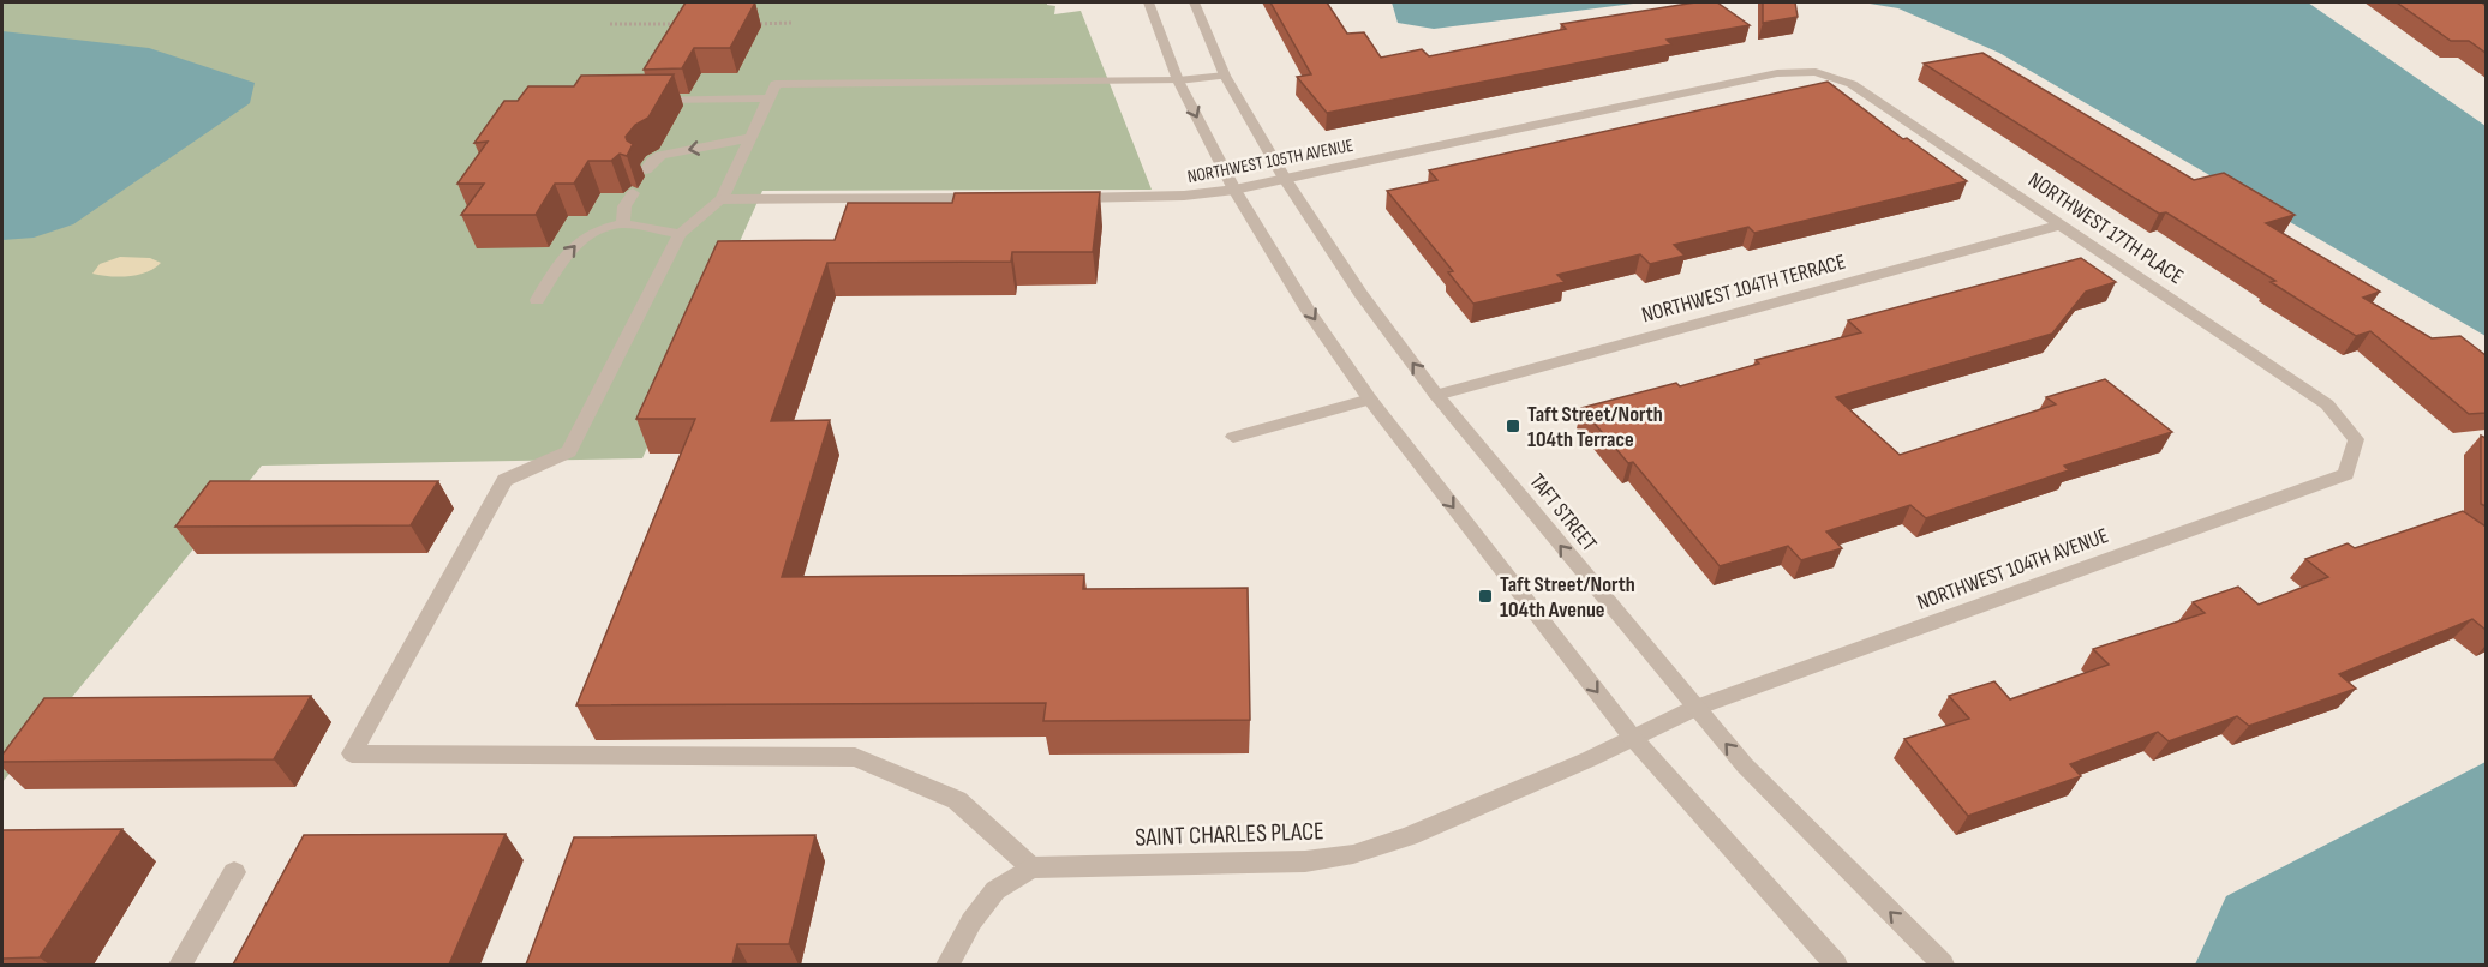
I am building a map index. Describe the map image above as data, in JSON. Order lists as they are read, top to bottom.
{
  "streets": {
    "street": [
      "NORTHWEST 105TH AVENUE",
      "NORTHWEST 17TH PLACE",
      "NORTHWEST 104TH TERRACE",
      "TAFT STREET",
      "NORTHWEST 104TH AVENUE",
      "SAINT CHARLES PLACE"
    ]
  },
  "crossings": [
    ["NORTHWEST 105TH AVENUE", "NORTHWEST 17TH PLACE"],
    ["NORTHWEST 105TH AVENUE", "TAFT STREET"],
    ["NORTHWEST 17TH PLACE", "NORTHWEST 104TH TERRACE"],
    ["NORTHWEST 17TH PLACE", "NORTHWEST 104TH AVENUE"],
    ["NORTHWEST 104TH TERRACE", "TAFT STREET"],
    ["TAFT STREET", "NORTHWEST 104TH AVENUE"],
    ["NORTHWEST 104TH AVENUE", "SAINT CHARLES PLACE"]
  ],
  "places": {
    "transit": ["Taft Street/North 104th Terrace", "Taft Street/North 104th Avenue"]
  }
}
